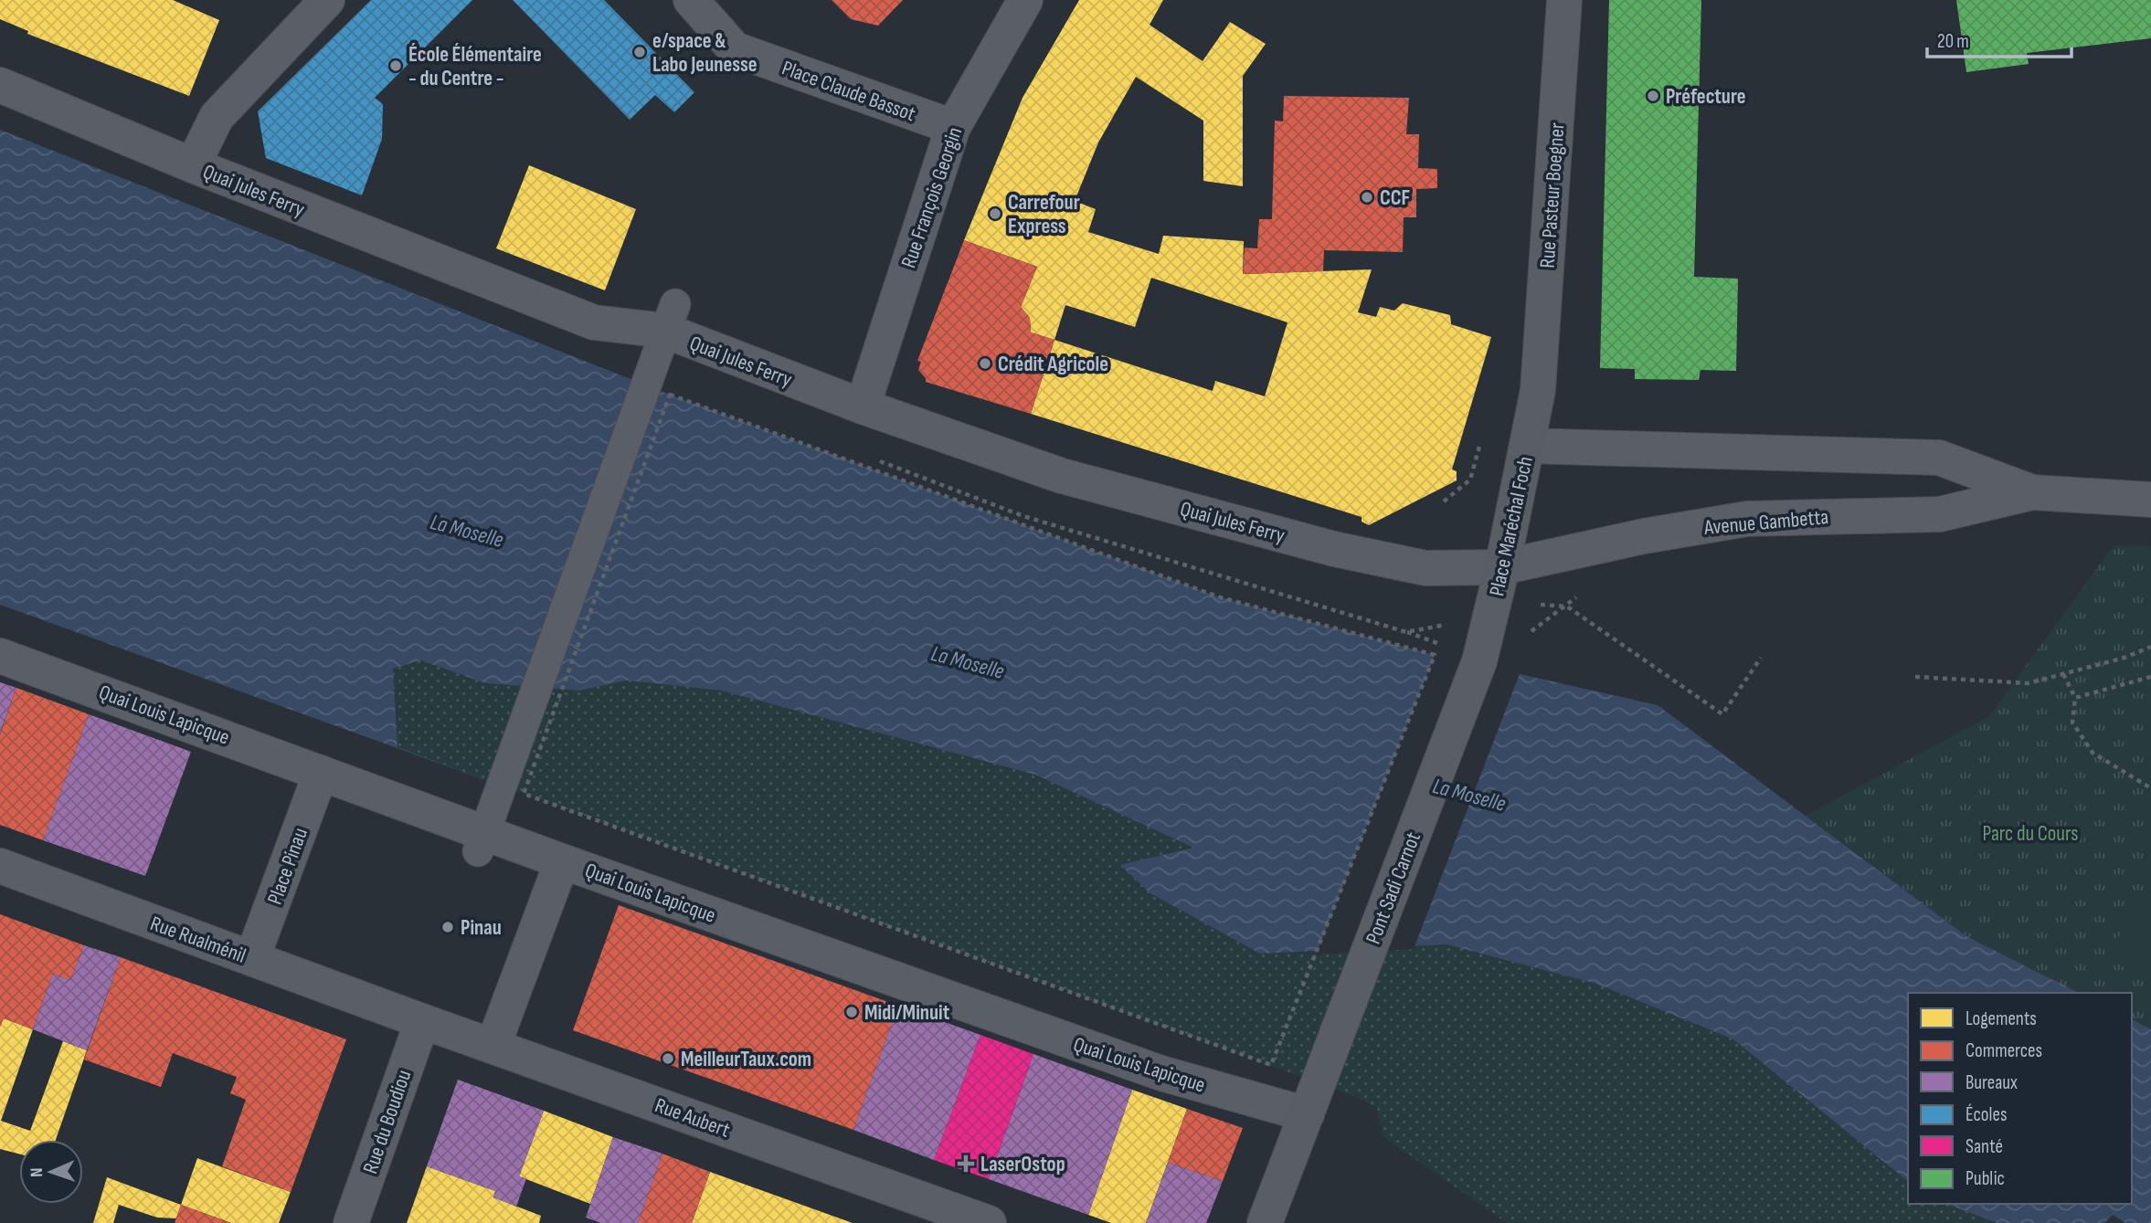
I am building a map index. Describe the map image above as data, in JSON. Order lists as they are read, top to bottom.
{
  "streets": {
    "main road": ["Rue Pasteur Boegner", "Place Maréchal Foch", "Pont Sadi Carnot"],
    "street": [
      "Place Claude Bassot",
      "Quai Jules Ferry",
      "Rue François Georgin",
      "Avenue Gambetta",
      "Quai Louis Lapicque",
      "Place Pinau",
      "Rue Rualménil",
      "Rue Aubert",
      "Rue du Boudiou"
    ]
  },
  "crossings": [
    ["Place Claude Bassot", "Rue François Georgin"],
    ["Quai Jules Ferry", "Rue François Georgin"],
    ["Quai Jules Ferry", "Avenue Gambetta"],
    ["Quai Jules Ferry", "Place Maréchal Foch"],
    ["Rue Pasteur Boegner", "Place Maréchal Foch"],
    ["Avenue Gambetta", "Place Maréchal Foch"],
    ["Place Maréchal Foch", "Pont Sadi Carnot"],
    ["Quai Louis Lapicque", "Place Pinau"],
    ["Quai Louis Lapicque", "Pont Sadi Carnot"],
    ["Place Pinau", "Rue Rualménil"],
    ["Rue Rualménil", "Rue Aubert"],
    ["Rue Rualménil", "Rue du Boudiou"],
    ["Rue Aubert", "Rue du Boudiou"]
  ],
  "water": ["La Moselle"],
  "parks": ["Parc du Cours"],
  "places": {
    "other": [
      "e/space & Labo Jeunesse",
      "École Élémentaire - du Centre -",
      "Préfecture",
      "CCF",
      "Carrefour Express",
      "Crédit Agricole",
      "Pinau",
      "Midi/Minuit",
      "MeilleurTaux.com"
    ],
    "health": ["LaserOstop"]
  },
  "legend": [
    "Logements",
    "Commerces",
    "Bureaux",
    "Écoles",
    "Santé",
    "Public"
  ],
  "scale_bar": "20 m",
  "north": "left"
}
